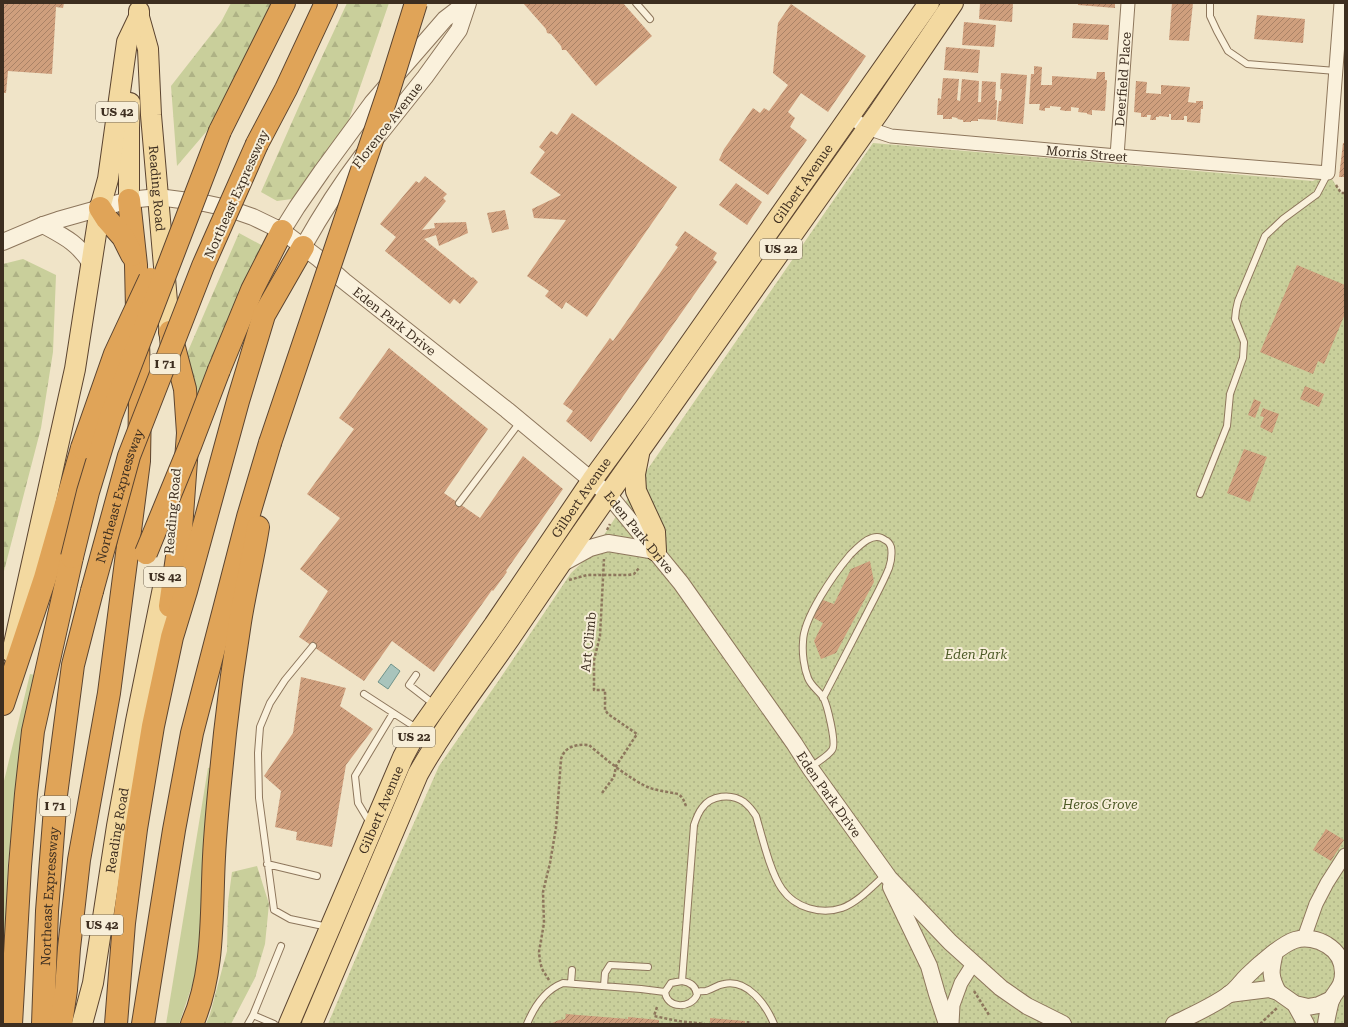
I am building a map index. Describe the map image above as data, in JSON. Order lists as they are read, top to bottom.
{
  "streets": {
    "highway": ["Northeast Expressway", "I 71"],
    "main road": [
      "US 42",
      "Gilbert Avenue",
      "Reading Road",
      "US 22"
    ],
    "street": [
      "Deerfield Place",
      "Florence Avenue",
      "Morris Street",
      "Eden Park Drive"
    ],
    "path": ["Art Climb"]
  },
  "crossings": [
    ["Deerfield Place", "Morris Street"],
    ["Florence Avenue", "Eden Park Drive"],
    ["Morris Street", "Gilbert Avenue"],
    ["Gilbert Avenue", "Eden Park Drive"],
    ["Reading Road", "Eden Park Drive"]
  ],
  "parks": ["Eden Park", "Heros Grove"]
}
